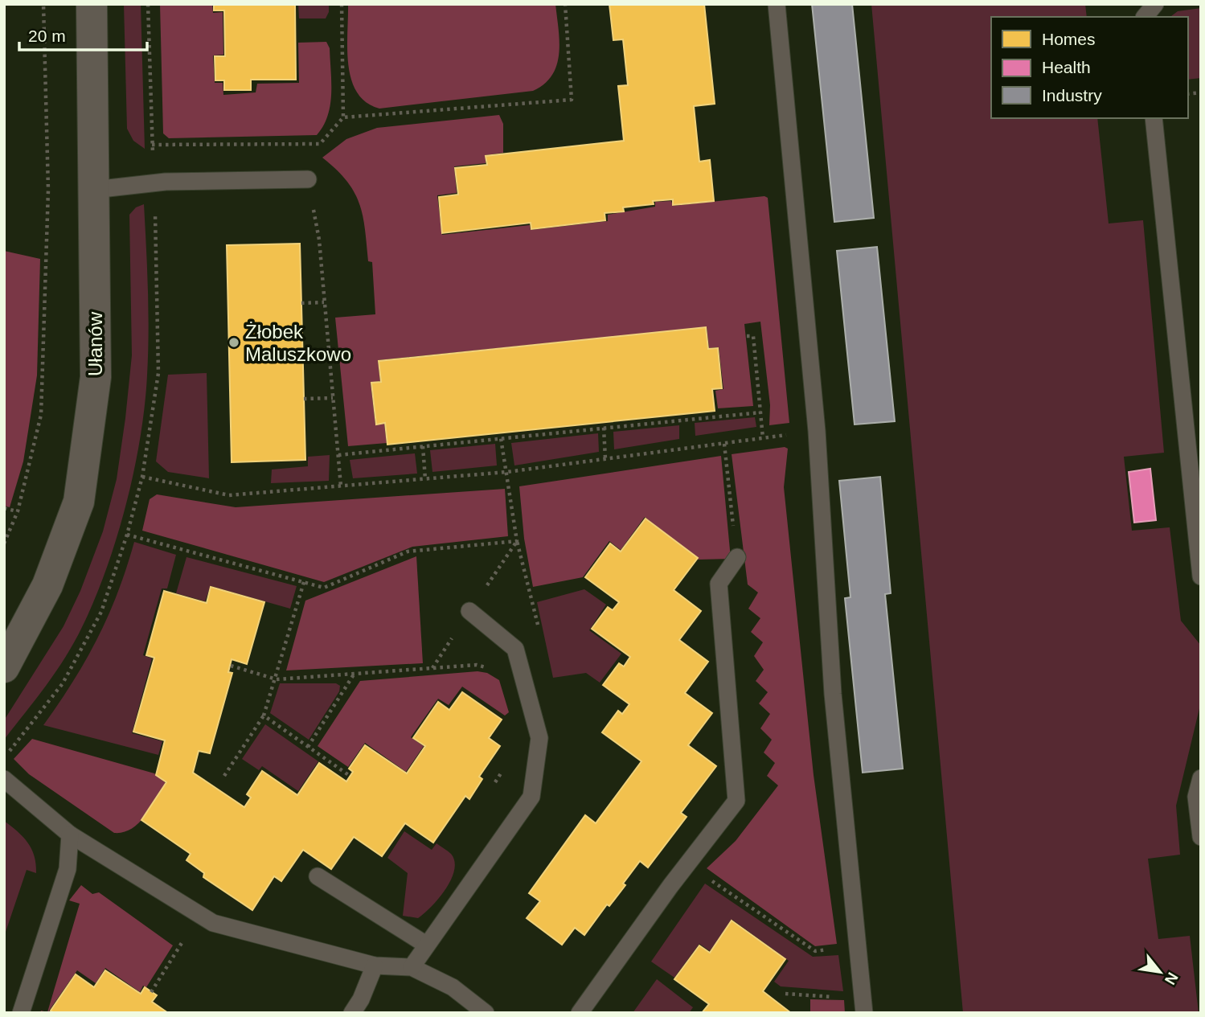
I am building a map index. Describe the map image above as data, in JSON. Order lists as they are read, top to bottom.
{
  "streets": {
    "street": ["Ułanów"]
  },
  "places": ["Żłobek Maluszkowo"],
  "legend": ["Homes", "Health", "Industry"],
  "scale_bar": "20 m",
  "north": "bottom right"
}
